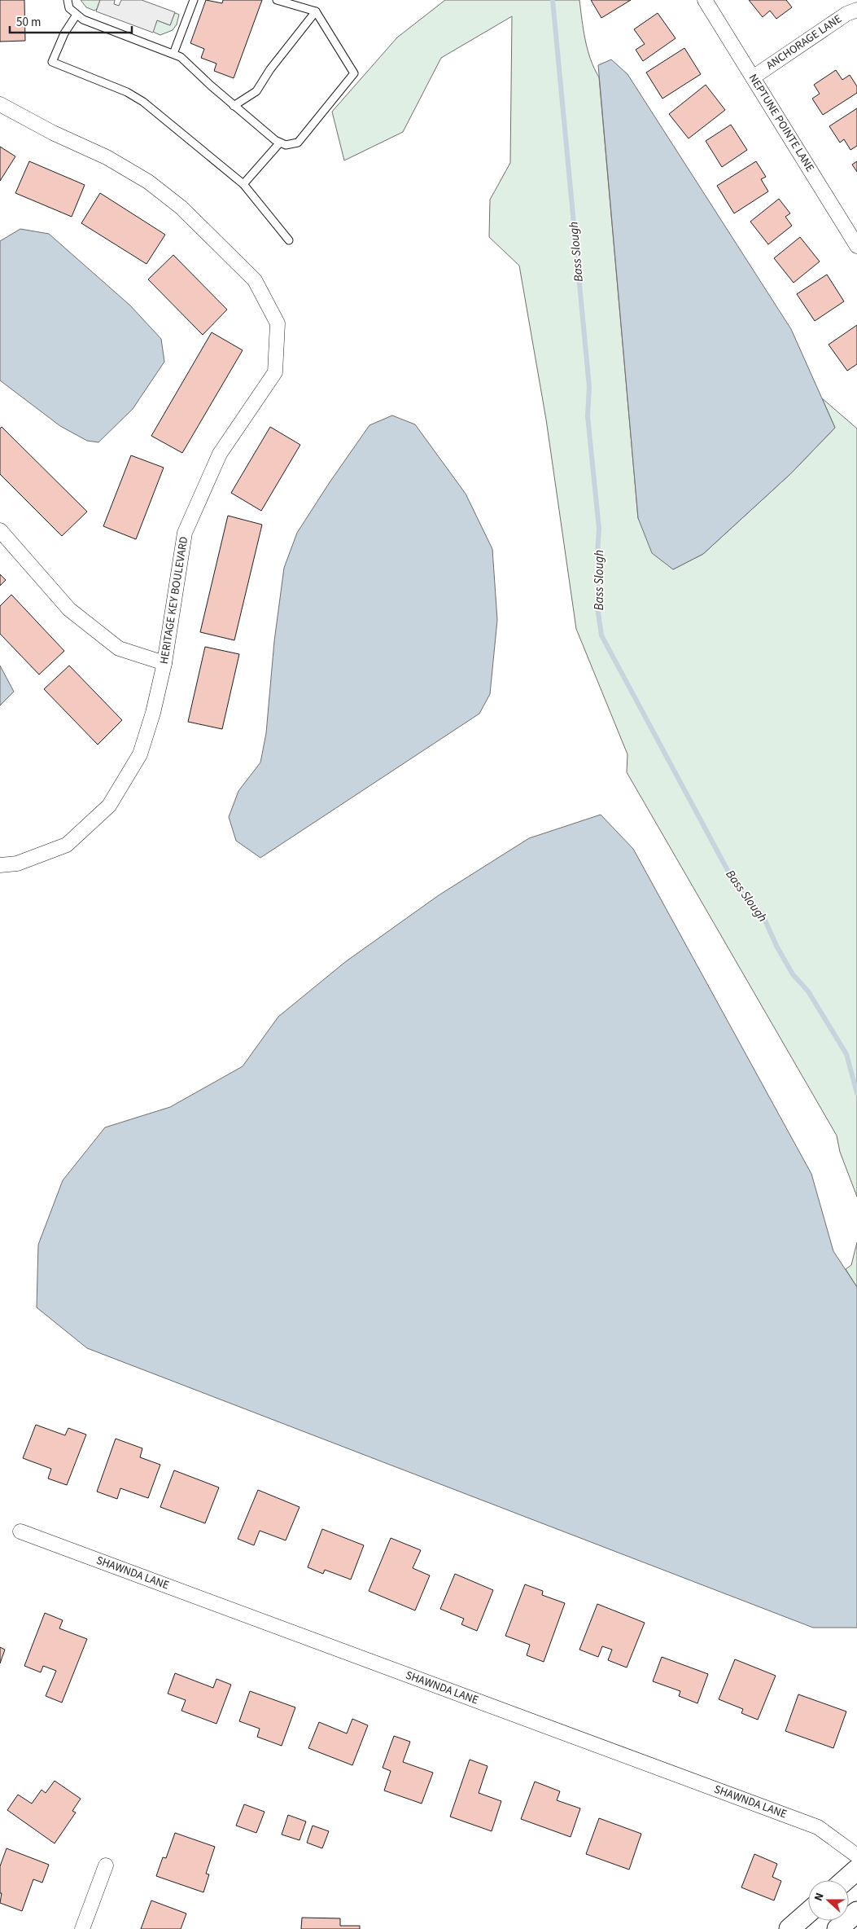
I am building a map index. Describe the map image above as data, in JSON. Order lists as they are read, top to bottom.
{
  "streets": {
    "street": [
      "ANCHORAGE LANE",
      "NEPTUNE POINTE LANE",
      "HERITAGE KEY BOULEVARD",
      "SHAWNDA LANE"
    ]
  },
  "crossings": [
    ["ANCHORAGE LANE", "NEPTUNE POINTE LANE"]
  ],
  "water": ["Bass Slough"],
  "scale_bar": "50 m",
  "north": "left"
}
